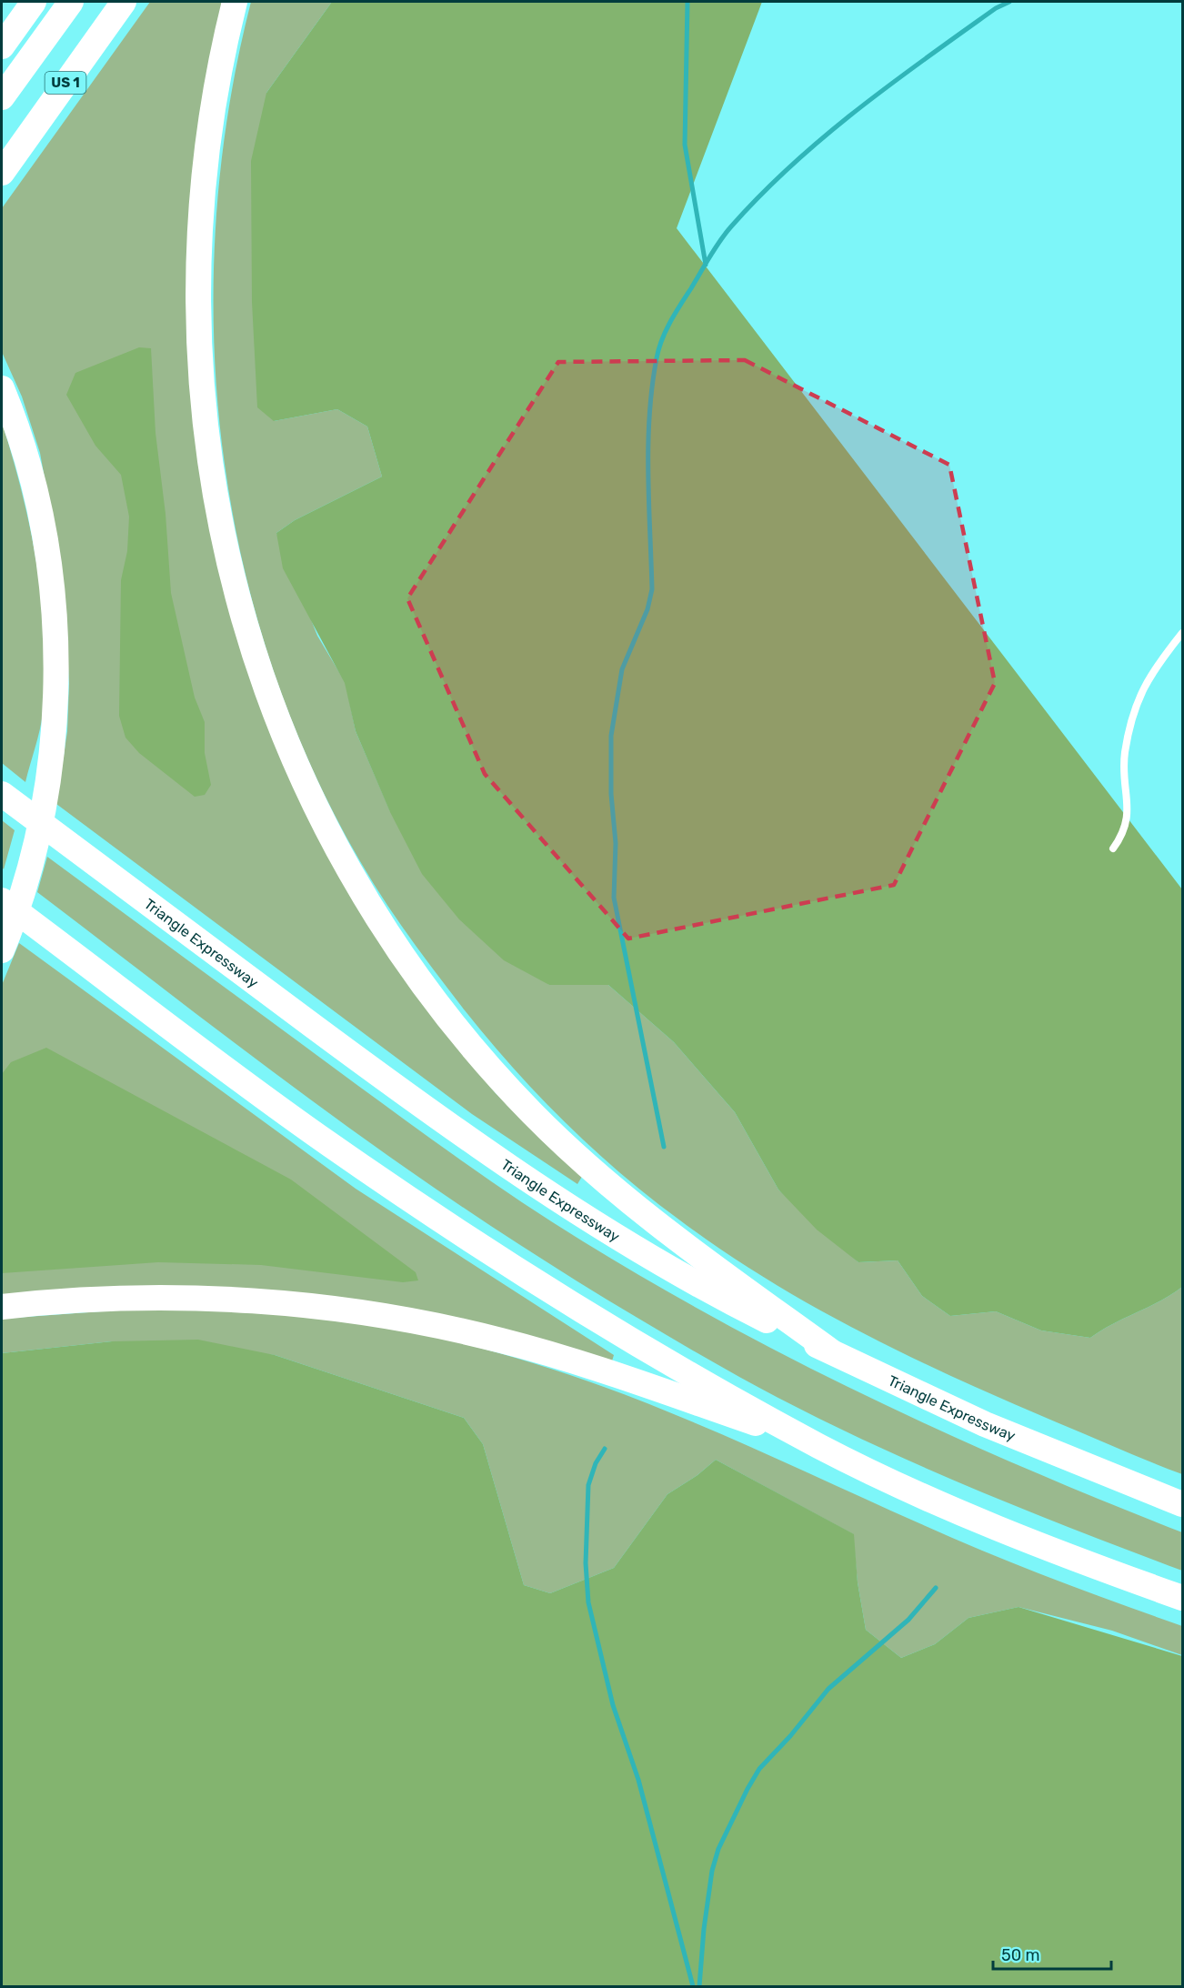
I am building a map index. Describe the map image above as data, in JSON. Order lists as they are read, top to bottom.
{
  "streets": {
    "highway": ["US 1", "Triangle Expressway"]
  },
  "scale_bar": "50 m"
}
